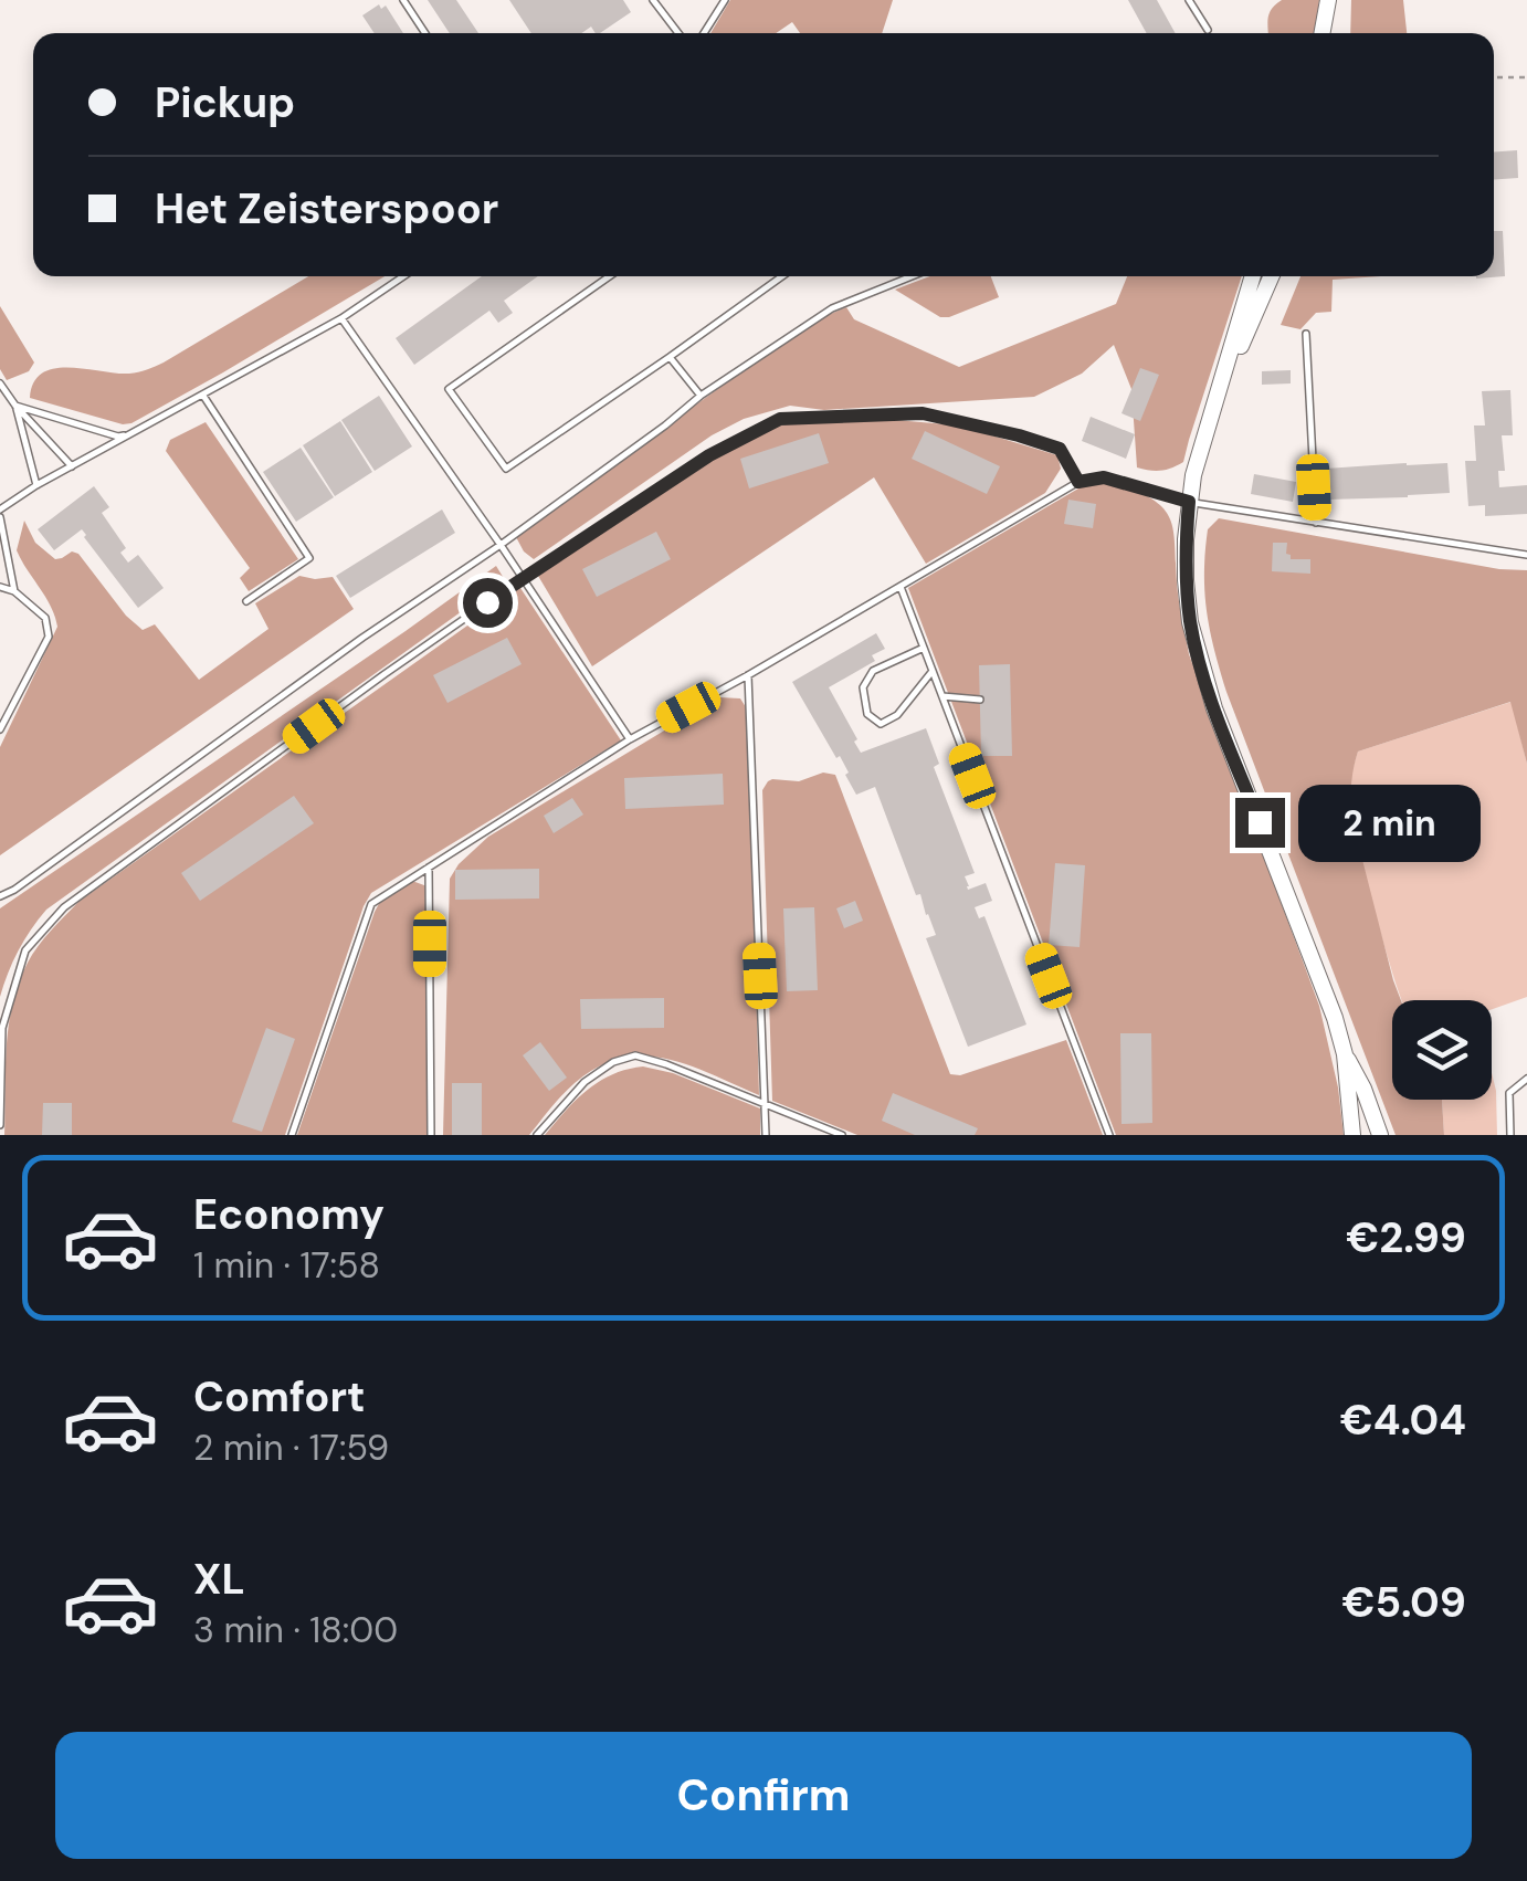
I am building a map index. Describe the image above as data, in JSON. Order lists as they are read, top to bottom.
{
  "page": {
    "banner": ["Pickup", "Het Zeisterspoor"],
    "bubble": "2 min",
    "list": [
      {
        "name": "Economy",
        "note": "1 min · 17:58",
        "value": "€2.99"
      },
      {
        "name": "Comfort",
        "note": "2 min · 17:59",
        "value": "€4.04"
      },
      {
        "name": "XL",
        "note": "3 min · 18:00",
        "value": "€5.09"
      }
    ],
    "buttons": "Confirm"
  }
}
